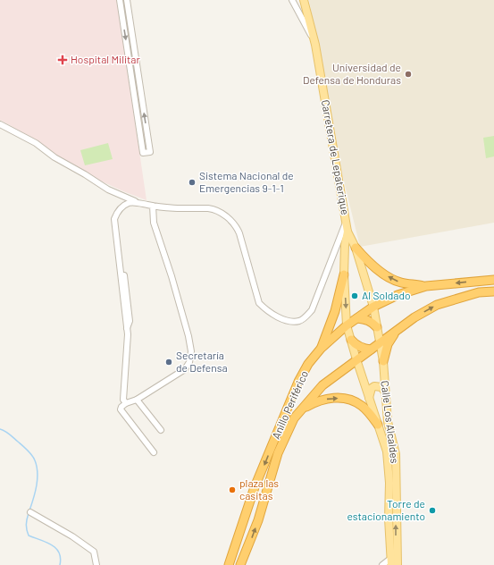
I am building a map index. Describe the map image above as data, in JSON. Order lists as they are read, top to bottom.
{
  "streets": {
    "highway": ["Anillo Periférico"],
    "main road": ["Carretera de Lepaterique", "Calle Los Alcaldes"]
  },
  "crossings": [
    ["Carretera de Lepaterique", "Anillo Periférico"],
    ["Carretera de Lepaterique", "Calle Los Alcaldes"],
    ["Anillo Periférico", "Calle Los Alcaldes"]
  ],
  "places": {
    "health": ["Hospital Militar"],
    "other": [
      "Universidad de Defensa de Honduras",
      "Sistema Nacional de Emergencias 9-1-1",
      "Al Soldado",
      "Secretaría de Defensa",
      "plaza las casitas",
      "Torre de estacionamiento"
    ]
  }
}
